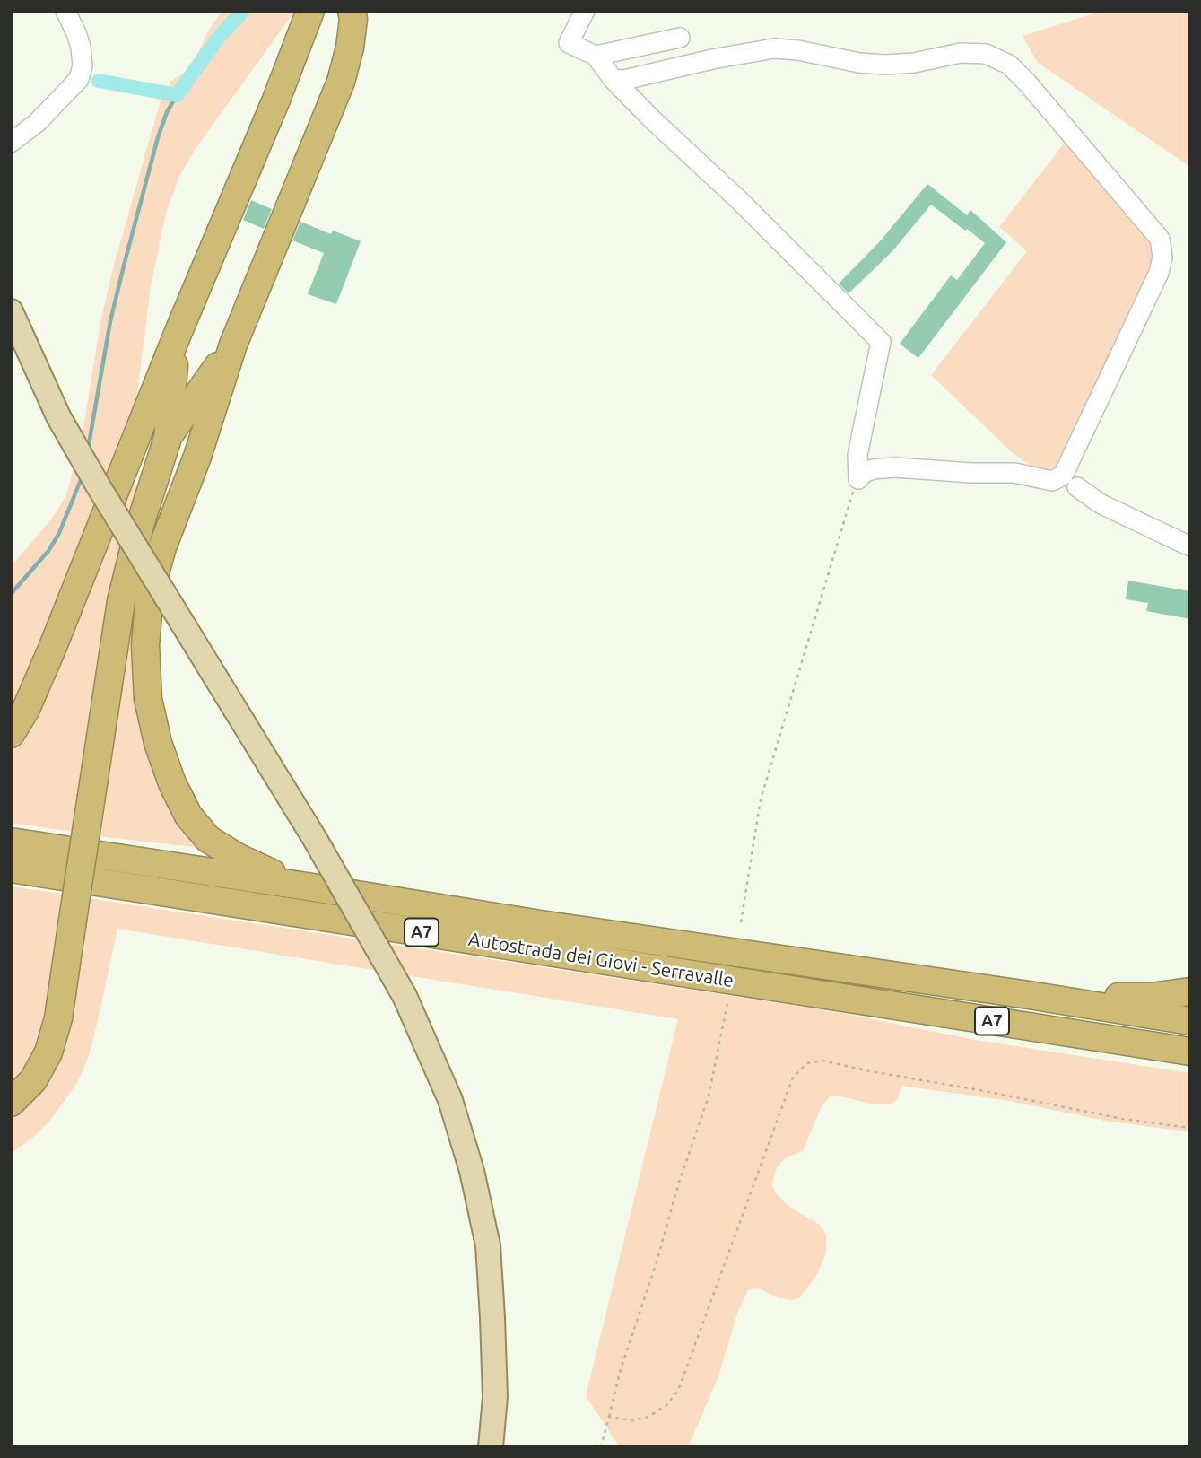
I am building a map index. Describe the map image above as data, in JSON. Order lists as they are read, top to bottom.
{
  "streets": {
    "highway": ["A7", "Autostrada dei Giovi - Serravalle"]
  }
}
